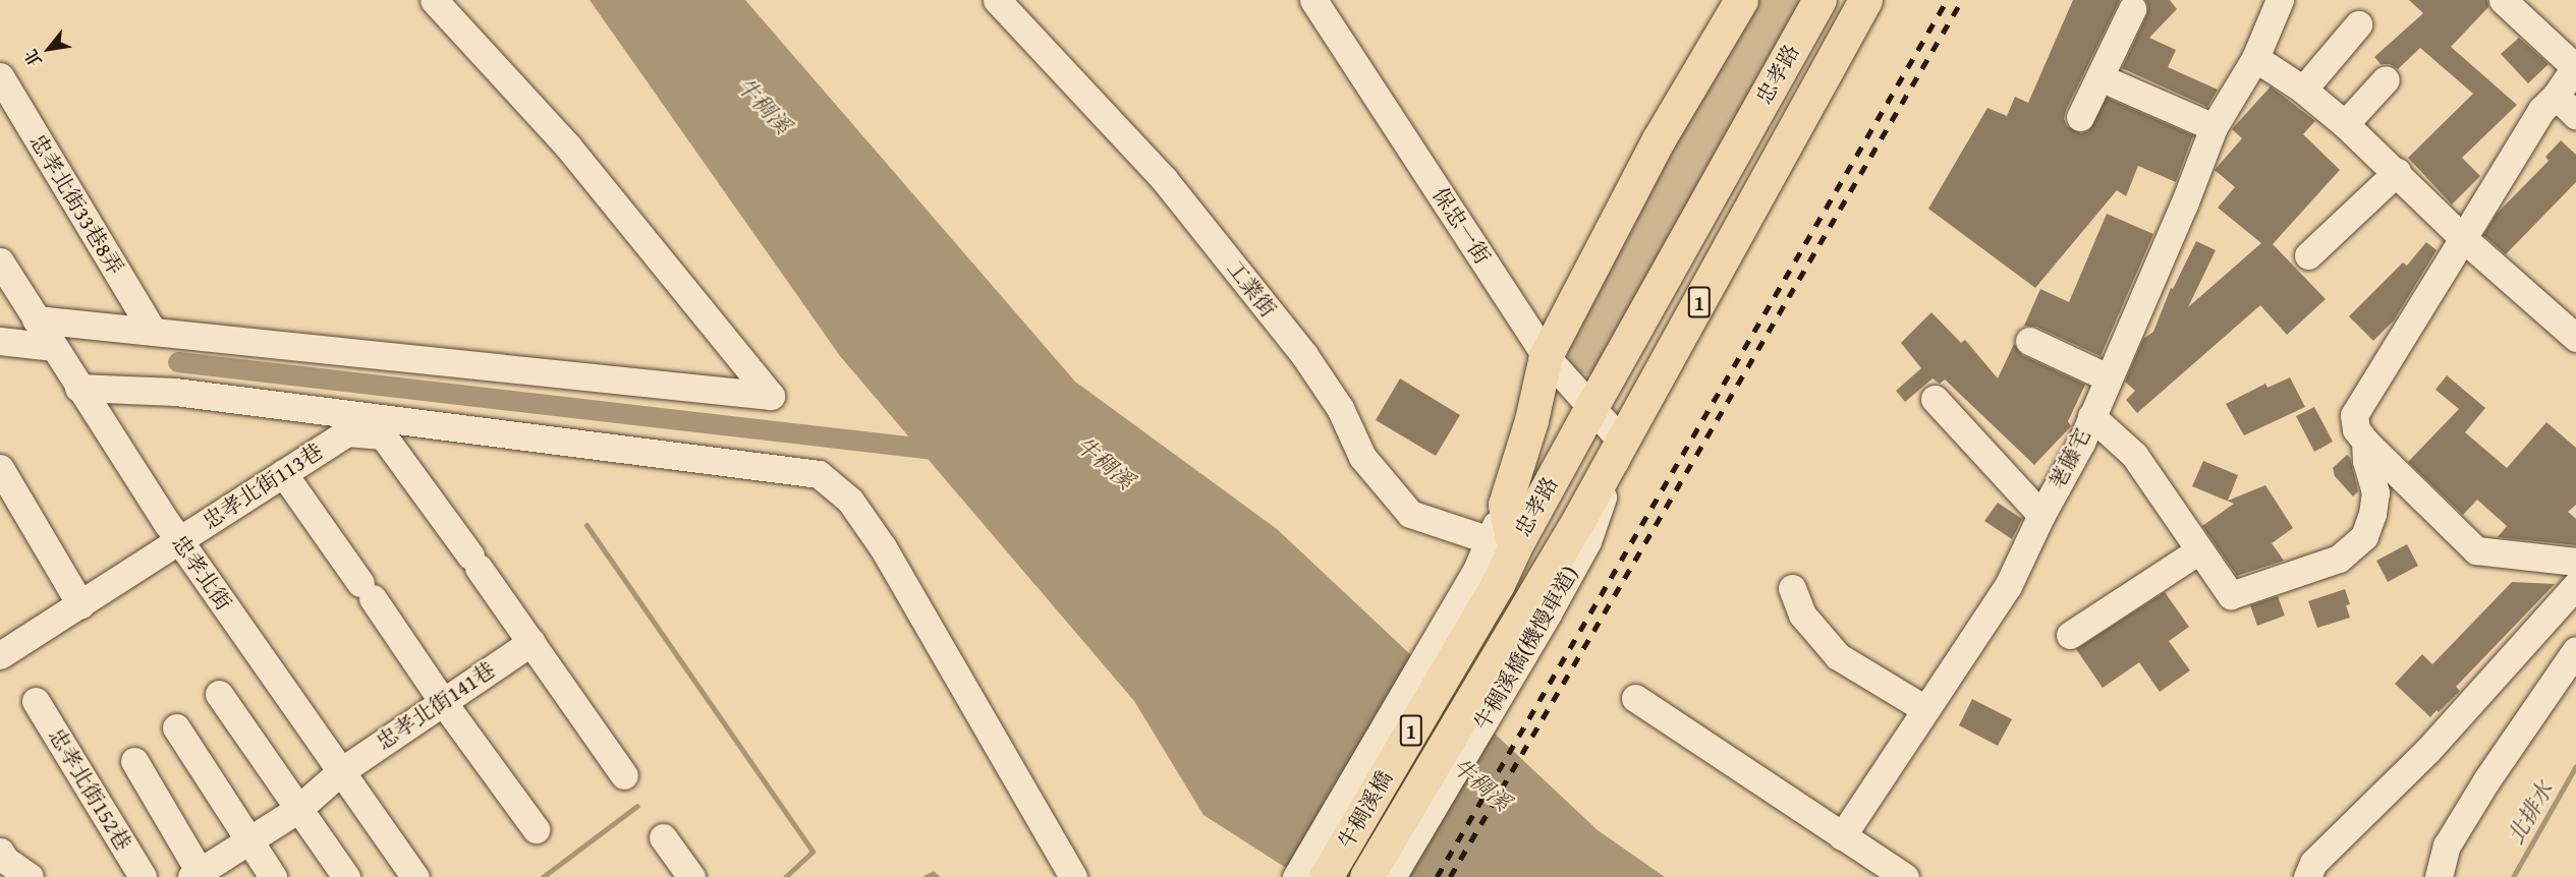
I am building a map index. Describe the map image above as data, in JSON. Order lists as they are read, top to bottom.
{
  "streets": {
    "main road": ["忠孝路", "1", "牛稠溪橋"],
    "street": [
      "忠孝北街33巷8弄",
      "保忠一街",
      "工業街",
      "荖藤宅",
      "忠孝北街113巷",
      "忠孝北街",
      "牛稠溪橋(機慢車道)",
      "忠孝北街141巷",
      "忠孝北街152巷"
    ]
  },
  "crossings": [
    ["忠孝路", "保忠一街"],
    ["忠孝路", "工業街"],
    ["忠孝路", "1"],
    ["忠孝路", "牛稠溪橋(機慢車道)"],
    ["忠孝路", "牛稠溪橋"],
    ["工業街", "1"],
    ["1", "牛稠溪橋"],
    ["忠孝北街113巷", "忠孝北街"],
    ["忠孝北街113巷", "忠孝北街141巷"],
    ["忠孝北街", "忠孝北街141巷"],
    ["牛稠溪橋(機慢車道)", "牛稠溪橋"]
  ],
  "water": ["牛稠溪", "北排水"],
  "north": "bottom left"
}
